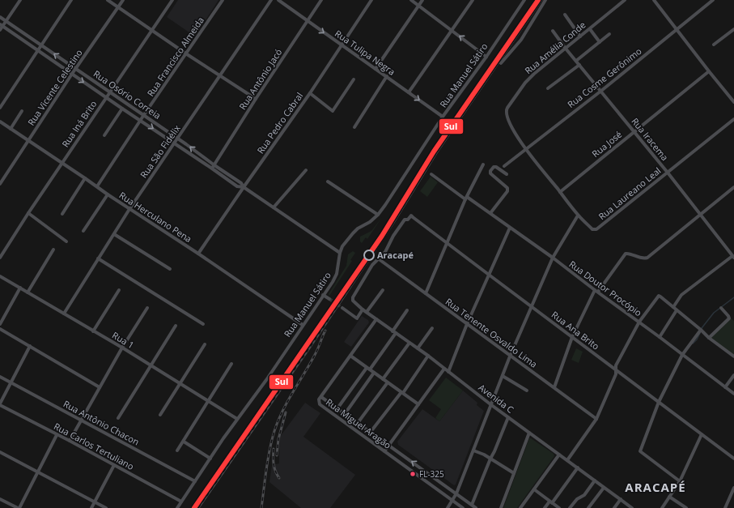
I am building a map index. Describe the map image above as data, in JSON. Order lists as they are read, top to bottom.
{
  "streets": {
    "street": [
      "Rua Amélia Conde",
      "Rua Tulipa Negra",
      "Rua Francisco Almeida",
      "Rua Manuel Sátiro",
      "Rua Cosme Gerônimo",
      "Rua Antônio Jacó",
      "Rua Vicente Celestino",
      "Rua Osório Correia",
      "Rua Pedro Cabral",
      "Rua Iná Brito",
      "Rua Iracema",
      "Rua José",
      "Rua São Fidélix",
      "Rua Laureano Leal",
      "Rua Herculano Pena",
      "Rua Doutor Procópio",
      "Rua Ana Brito",
      "Rua Tenente Osvaldo Lima",
      "Rua 1",
      "Avenida C",
      "Rua Antônio Chacon",
      "Rua Miguel Aragão",
      "Rua Carlos Tertuliano"
    ]
  },
  "crossings": [
    ["Rua Amélia Conde", "Rua Cosme Gerônimo"],
    ["Rua Amélia Conde", "Rua Iracema"],
    ["Rua Tulipa Negra", "Rua Manuel Sátiro"],
    ["Rua Tulipa Negra", "Rua Antônio Jacó"],
    ["Rua Tulipa Negra", "Rua Pedro Cabral"],
    ["Rua Francisco Almeida", "Rua Osório Correia"],
    ["Rua Francisco Almeida", "Rua Herculano Pena"],
    ["Rua Manuel Sátiro", "Rua Osório Correia"],
    ["Rua Manuel Sátiro", "Rua Herculano Pena"],
    ["Rua Manuel Sátiro", "Rua 1"],
    ["Rua Manuel Sátiro", "Rua Antônio Chacon"],
    ["Rua Manuel Sátiro", "Rua Carlos Tertuliano"],
    ["Rua Cosme Gerônimo", "Rua Iracema"],
    ["Rua Antônio Jacó", "Rua Osório Correia"],
    ["Rua Vicente Celestino", "Rua Osório Correia"],
    ["Rua Vicente Celestino", "Rua Herculano Pena"],
    ["Rua Osório Correia", "Rua Pedro Cabral"],
    ["Rua Osório Correia", "Rua Iná Brito"],
    ["Rua Osório Correia", "Rua São Fidélix"],
    ["Rua Pedro Cabral", "Rua Herculano Pena"],
    ["Rua Iná Brito", "Rua Herculano Pena"],
    ["Rua Iracema", "Rua José"],
    ["Rua Iracema", "Rua Laureano Leal"],
    ["Rua São Fidélix", "Rua Herculano Pena"],
    ["Rua São Fidélix", "Rua 1"],
    ["Rua Ana Brito", "Rua Tenente Osvaldo Lima"],
    ["Rua Ana Brito", "Avenida C"],
    ["Rua Tenente Osvaldo Lima", "Avenida C"]
  ],
  "one_way": ["Rua Tulipa Negra"],
  "districts": ["ARACAPÉ"],
  "places": ["Aracapé", "FL-325"],
  "lines": ["transit line Sul"]
}
